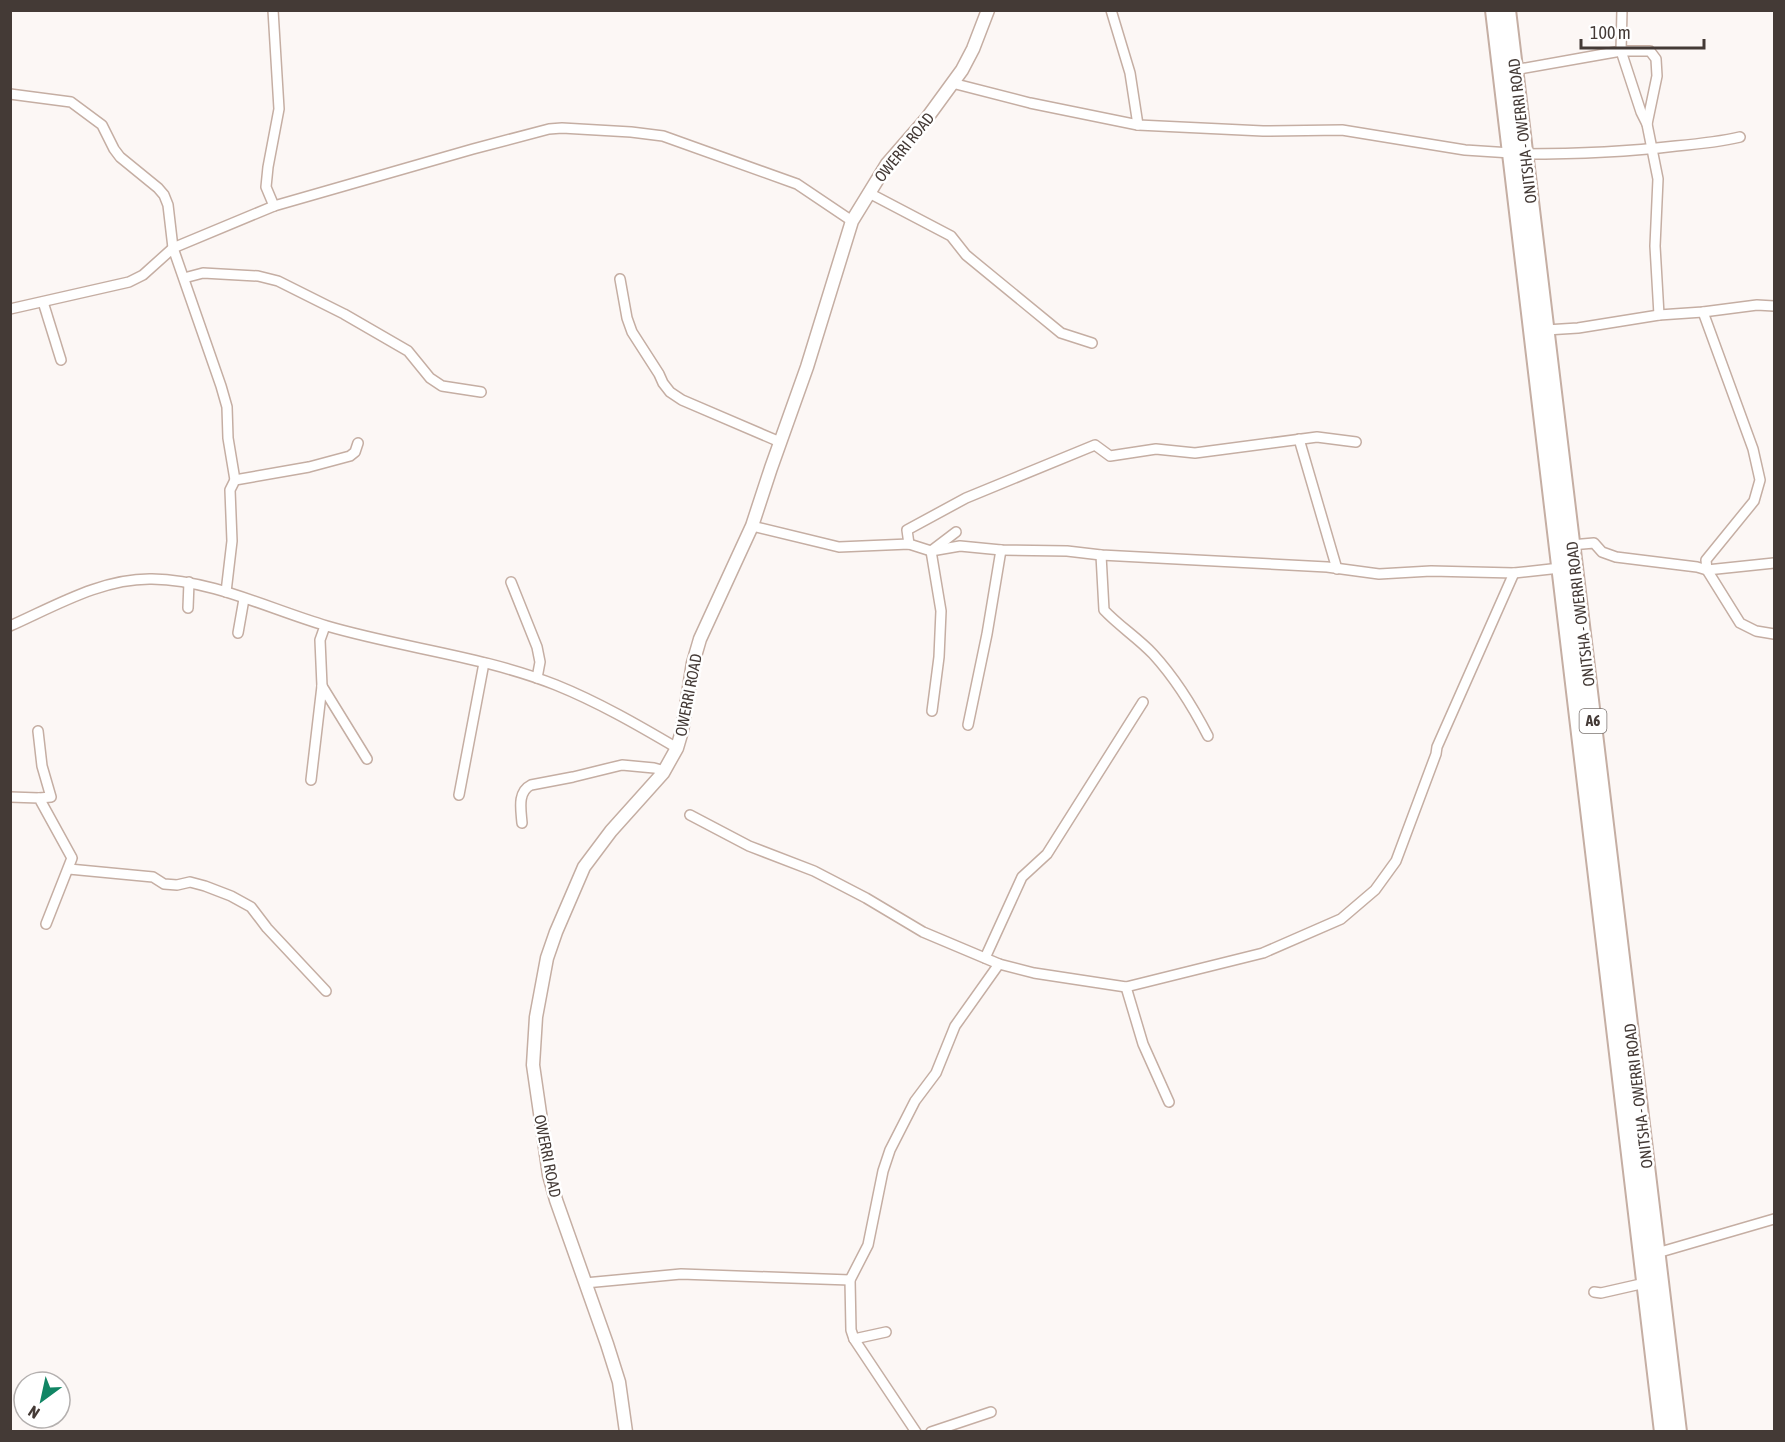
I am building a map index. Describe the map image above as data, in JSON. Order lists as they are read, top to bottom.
{
  "streets": {
    "highway": ["ONITSHA - OWERRI ROAD", "A6"],
    "main road": ["OWERRI ROAD"]
  },
  "scale_bar": "100 m",
  "north": "bottom left"
}
